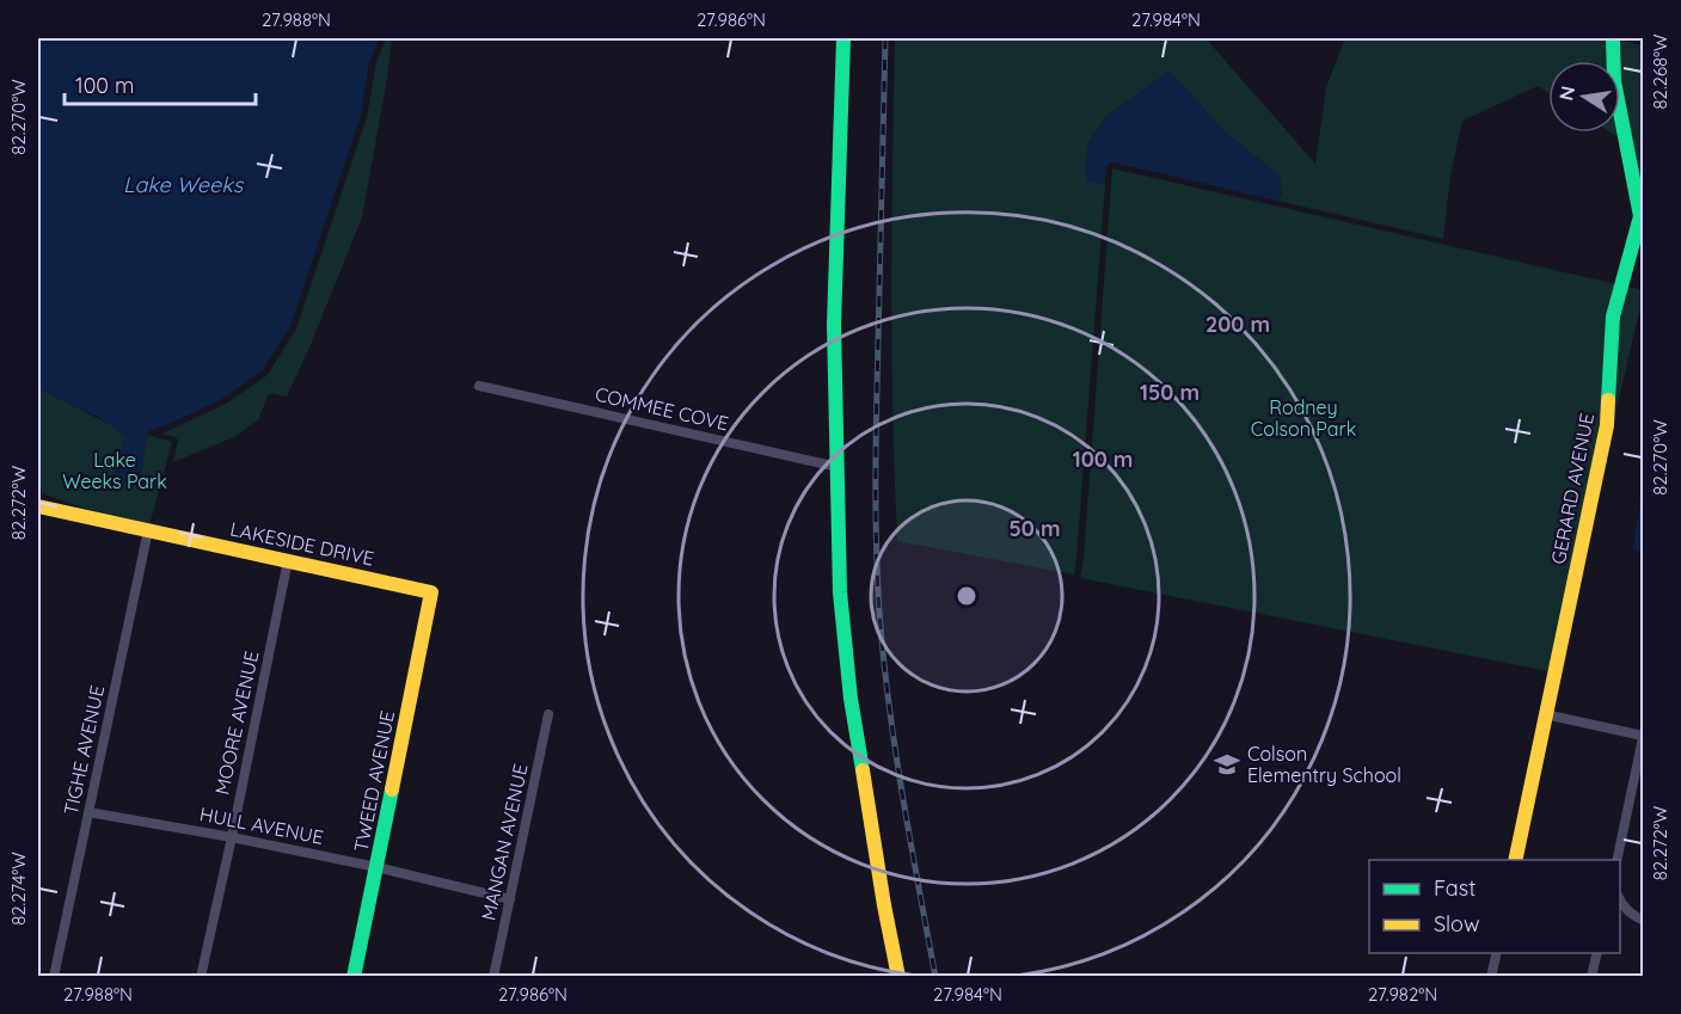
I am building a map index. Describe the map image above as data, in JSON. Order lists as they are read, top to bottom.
{
  "streets": {
    "street": [
      "COMMEE COVE",
      "GERARD AVENUE",
      "LAKESIDE DRIVE",
      "MOORE AVENUE",
      "TIGHE AVENUE",
      "TWEED AVENUE",
      "HULL AVENUE",
      "MANGAN AVENUE"
    ]
  },
  "crossings": [
    ["LAKESIDE DRIVE", "MOORE AVENUE"],
    ["LAKESIDE DRIVE", "TIGHE AVENUE"],
    ["LAKESIDE DRIVE", "TWEED AVENUE"],
    ["MOORE AVENUE", "HULL AVENUE"],
    ["TIGHE AVENUE", "HULL AVENUE"],
    ["TWEED AVENUE", "HULL AVENUE"],
    ["HULL AVENUE", "MANGAN AVENUE"]
  ],
  "water": ["Lake Weeks"],
  "parks": ["Rodney Colson Park", "Lake Weeks Park"],
  "places": {
    "school or university": ["Colson Elementry School"]
  },
  "legend": ["Fast", "Slow"],
  "scale_bar": "100 m",
  "north": "left",
  "coordinates": [
    "27.988°N",
    "27.986°N",
    "27.984°N",
    "82.268°W",
    "82.270°W",
    "82.272°W",
    "82.274°W",
    "27.982°N"
  ],
  "rings": [
    "200 m",
    "150 m",
    "100 m",
    "50 m"
  ]
}
